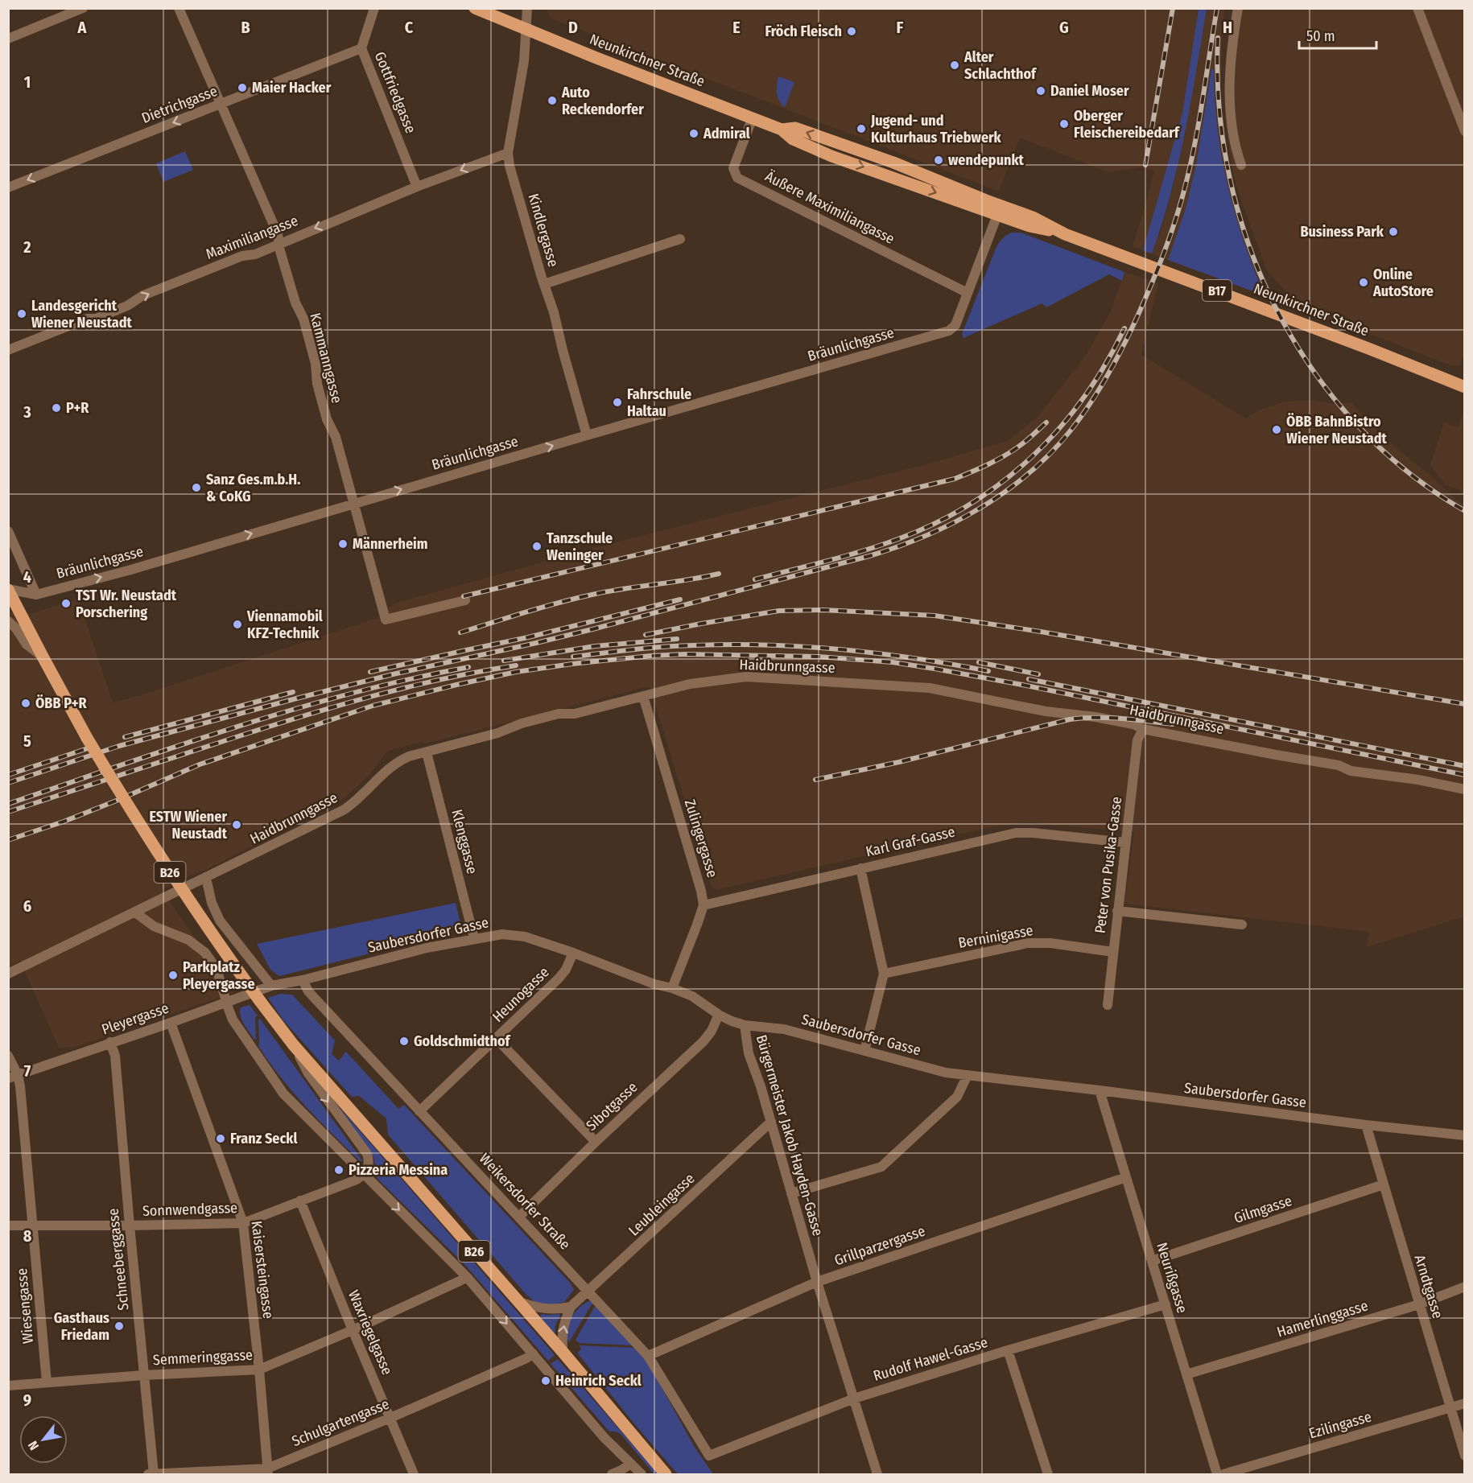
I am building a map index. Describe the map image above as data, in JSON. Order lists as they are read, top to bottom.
{
  "streets": {
    "main road": ["Neunkirchner Straße", "B17", "B26"],
    "street": [
      "Gottfriedgasse",
      "Dietrichgasse",
      "Äußere Maximiliangasse",
      "Kindlergasse",
      "Maximiliangasse",
      "Bräunlichgasse",
      "Kammanngasse",
      "Haidbrunngasse",
      "Zulingergasse",
      "Klenggasse",
      "Karl Graf-Gasse",
      "Peter von Pusika-Gasse",
      "Saubersdorfer Gasse",
      "Berninigasse",
      "Heunogasse",
      "Pleyergasse",
      "Sibotgasse",
      "Bürgermeister Jakob Hayden-Gasse",
      "Weikersdorfer Straße",
      "Leubleingasse",
      "Sonnwendgasse",
      "Gilmgasse",
      "Grillparzergasse",
      "Schneeberggasse",
      "Kaisersteingasse",
      "Neurißgasse",
      "Arndtgasse",
      "Wiesengasse",
      "Hamerlinggasse",
      "Waxriegelgasse",
      "Semmeringgasse",
      "Rudolf Hawel-Gasse",
      "Schulgartengasse",
      "Ezilingasse"
    ]
  },
  "crossings": [
    ["Neunkirchner Straße", "Äußere Maximiliangasse"],
    ["Neunkirchner Straße", "Kindlergasse"],
    ["Gottfriedgasse", "Dietrichgasse"],
    ["Gottfriedgasse", "Maximiliangasse"],
    ["Dietrichgasse", "Kammanngasse"],
    ["Äußere Maximiliangasse", "Bräunlichgasse"],
    ["Kindlergasse", "Maximiliangasse"],
    ["Kindlergasse", "Bräunlichgasse"],
    ["Maximiliangasse", "Kammanngasse"],
    ["Bräunlichgasse", "Kammanngasse"],
    ["Bräunlichgasse", "B26"],
    ["Haidbrunngasse", "Zulingergasse"],
    ["Haidbrunngasse", "Klenggasse"],
    ["Haidbrunngasse", "Peter von Pusika-Gasse"],
    ["Zulingergasse", "Karl Graf-Gasse"],
    ["Klenggasse", "Saubersdorfer Gasse"],
    ["Karl Graf-Gasse", "Peter von Pusika-Gasse"],
    ["Peter von Pusika-Gasse", "Berninigasse"],
    ["Saubersdorfer Gasse", "Heunogasse"],
    ["Saubersdorfer Gasse", "Pleyergasse"],
    ["Saubersdorfer Gasse", "Sibotgasse"],
    ["Saubersdorfer Gasse", "Bürgermeister Jakob Hayden-Gasse"],
    ["Saubersdorfer Gasse", "Weikersdorfer Straße"],
    ["Saubersdorfer Gasse", "Neurißgasse"],
    ["Saubersdorfer Gasse", "Arndtgasse"],
    ["Heunogasse", "Weikersdorfer Straße"],
    ["Pleyergasse", "Schneeberggasse"],
    ["Pleyergasse", "Kaisersteingasse"],
    ["Pleyergasse", "Wiesengasse"],
    ["Sibotgasse", "Weikersdorfer Straße"],
    ["Bürgermeister Jakob Hayden-Gasse", "Leubleingasse"],
    ["Bürgermeister Jakob Hayden-Gasse", "Grillparzergasse"],
    ["Bürgermeister Jakob Hayden-Gasse", "Rudolf Hawel-Gasse"],
    ["Weikersdorfer Straße", "Leubleingasse"],
    ["Weikersdorfer Straße", "Grillparzergasse"],
    ["Weikersdorfer Straße", "Rudolf Hawel-Gasse"],
    ["Sonnwendgasse", "Schneeberggasse"],
    ["Sonnwendgasse", "Kaisersteingasse"],
    ["Sonnwendgasse", "Wiesengasse"],
    ["Sonnwendgasse", "Waxriegelgasse"],
    ["Gilmgasse", "Neurißgasse"],
    ["Gilmgasse", "Arndtgasse"],
    ["Grillparzergasse", "Neurißgasse"],
    ["Schneeberggasse", "Semmeringgasse"],
    ["Schneeberggasse", "Schulgartengasse"],
    ["Kaisersteingasse", "Semmeringgasse"],
    ["Kaisersteingasse", "Schulgartengasse"],
    ["Neurißgasse", "Hamerlinggasse"],
    ["Neurißgasse", "Rudolf Hawel-Gasse"],
    ["Arndtgasse", "Hamerlinggasse"],
    ["Arndtgasse", "Ezilingasse"],
    ["Wiesengasse", "Semmeringgasse"],
    ["Waxriegelgasse", "Semmeringgasse"],
    ["Waxriegelgasse", "Schulgartengasse"]
  ],
  "one_way": ["Dietrichgasse", "Bräunlichgasse"],
  "places": [
    "Fröch Fleisch",
    "Alter Schlachthof",
    "Maier Hacker",
    "Daniel Moser",
    "Auto Reckendorfer",
    "Oberger Fleischereibedarf",
    "Jugend- und Kulturhaus Triebwerk",
    "Admiral",
    "wendepunkt",
    "Business Park",
    "Online AutoStore",
    "Landesgericht Wiener Neustadt",
    "Fahrschule Haltau",
    "P+R",
    "ÖBB BahnBistro Wiener Neustadt",
    "Sanz Ges.m.b.H. & CoKG",
    "Männerheim",
    "Tanzschule Weninger",
    "TST Wr. Neustadt Porschering",
    "Viennamobil KFZ-Technik",
    "ÖBB P+R",
    "ESTW Wiener Neustadt",
    "Parkplatz Pleyergasse",
    "Goldschmidthof",
    "Franz Seckl",
    "Pizzeria Messina",
    "Gasthaus Friedam",
    "Heinrich Seckl"
  ],
  "scale_bar": "50 m",
  "north": "bottom left",
  "grid": {
    "columns": [
      "A",
      "B",
      "C",
      "D",
      "E",
      "F",
      "G",
      "H"
    ],
    "rows": [
      "1",
      "2",
      "3",
      "4",
      "5",
      "6",
      "7",
      "8",
      "9"
    ]
  }
}
